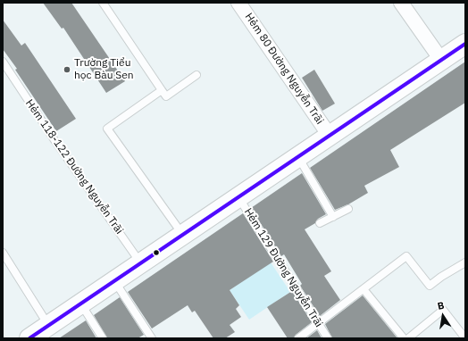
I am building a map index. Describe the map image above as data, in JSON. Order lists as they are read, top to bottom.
{
  "streets": {
    "street": ["Hẻm 80 Đường Nguyễn Trãi"],
    "lane": ["Hẻm 118-122 Đường Nguyễn Trãi", "Hẻm 129 Đường Nguyễn Trãi"]
  },
  "places": ["Trường Tiểu học Bàu Sen"],
  "north": "top"
}
